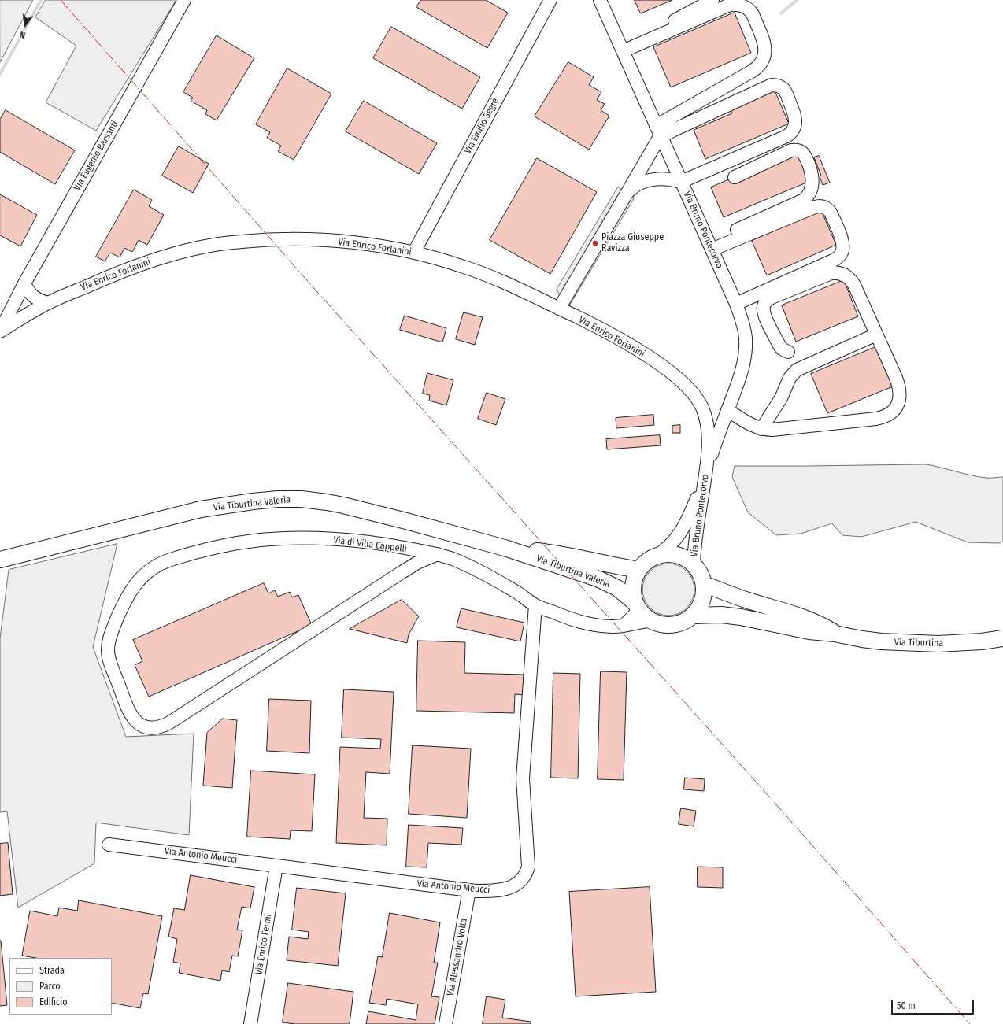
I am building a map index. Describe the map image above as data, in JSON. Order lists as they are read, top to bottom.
{
  "streets": {
    "main road": ["Via Tiburtina Valeria", "Via Tiburtina"],
    "street": [
      "Via Emilio Segrè",
      "Via Eugenio Barsanti",
      "Via Bruno Pontecorvo",
      "Via Enrico Forlanini",
      "Via di Villa Cappelli",
      "Via Antonio Meucci",
      "Via Enrico Fermi",
      "Via Alessandro Volta"
    ]
  },
  "crossings": [
    ["Via Emilio Segrè", "Via Enrico Forlanini"],
    ["Via Eugenio Barsanti", "Via Enrico Forlanini"],
    ["Via Bruno Pontecorvo", "Via Enrico Forlanini"],
    ["Via Bruno Pontecorvo", "Via Tiburtina Valeria"],
    ["Via Bruno Pontecorvo", "Via di Villa Cappelli"],
    ["Via Bruno Pontecorvo", "Via Tiburtina"],
    ["Via Tiburtina Valeria", "Via di Villa Cappelli"],
    ["Via Tiburtina Valeria", "Via Tiburtina"],
    ["Via di Villa Cappelli", "Via Tiburtina"],
    ["Via di Villa Cappelli", "Via Antonio Meucci"],
    ["Via Antonio Meucci", "Via Enrico Fermi"],
    ["Via Antonio Meucci", "Via Alessandro Volta"]
  ],
  "places": ["Piazza Giuseppe Ravizza"],
  "legend": ["Strada", "Parco", "Edificio"],
  "scale_bar": "50 m",
  "north": "bottom"
}
